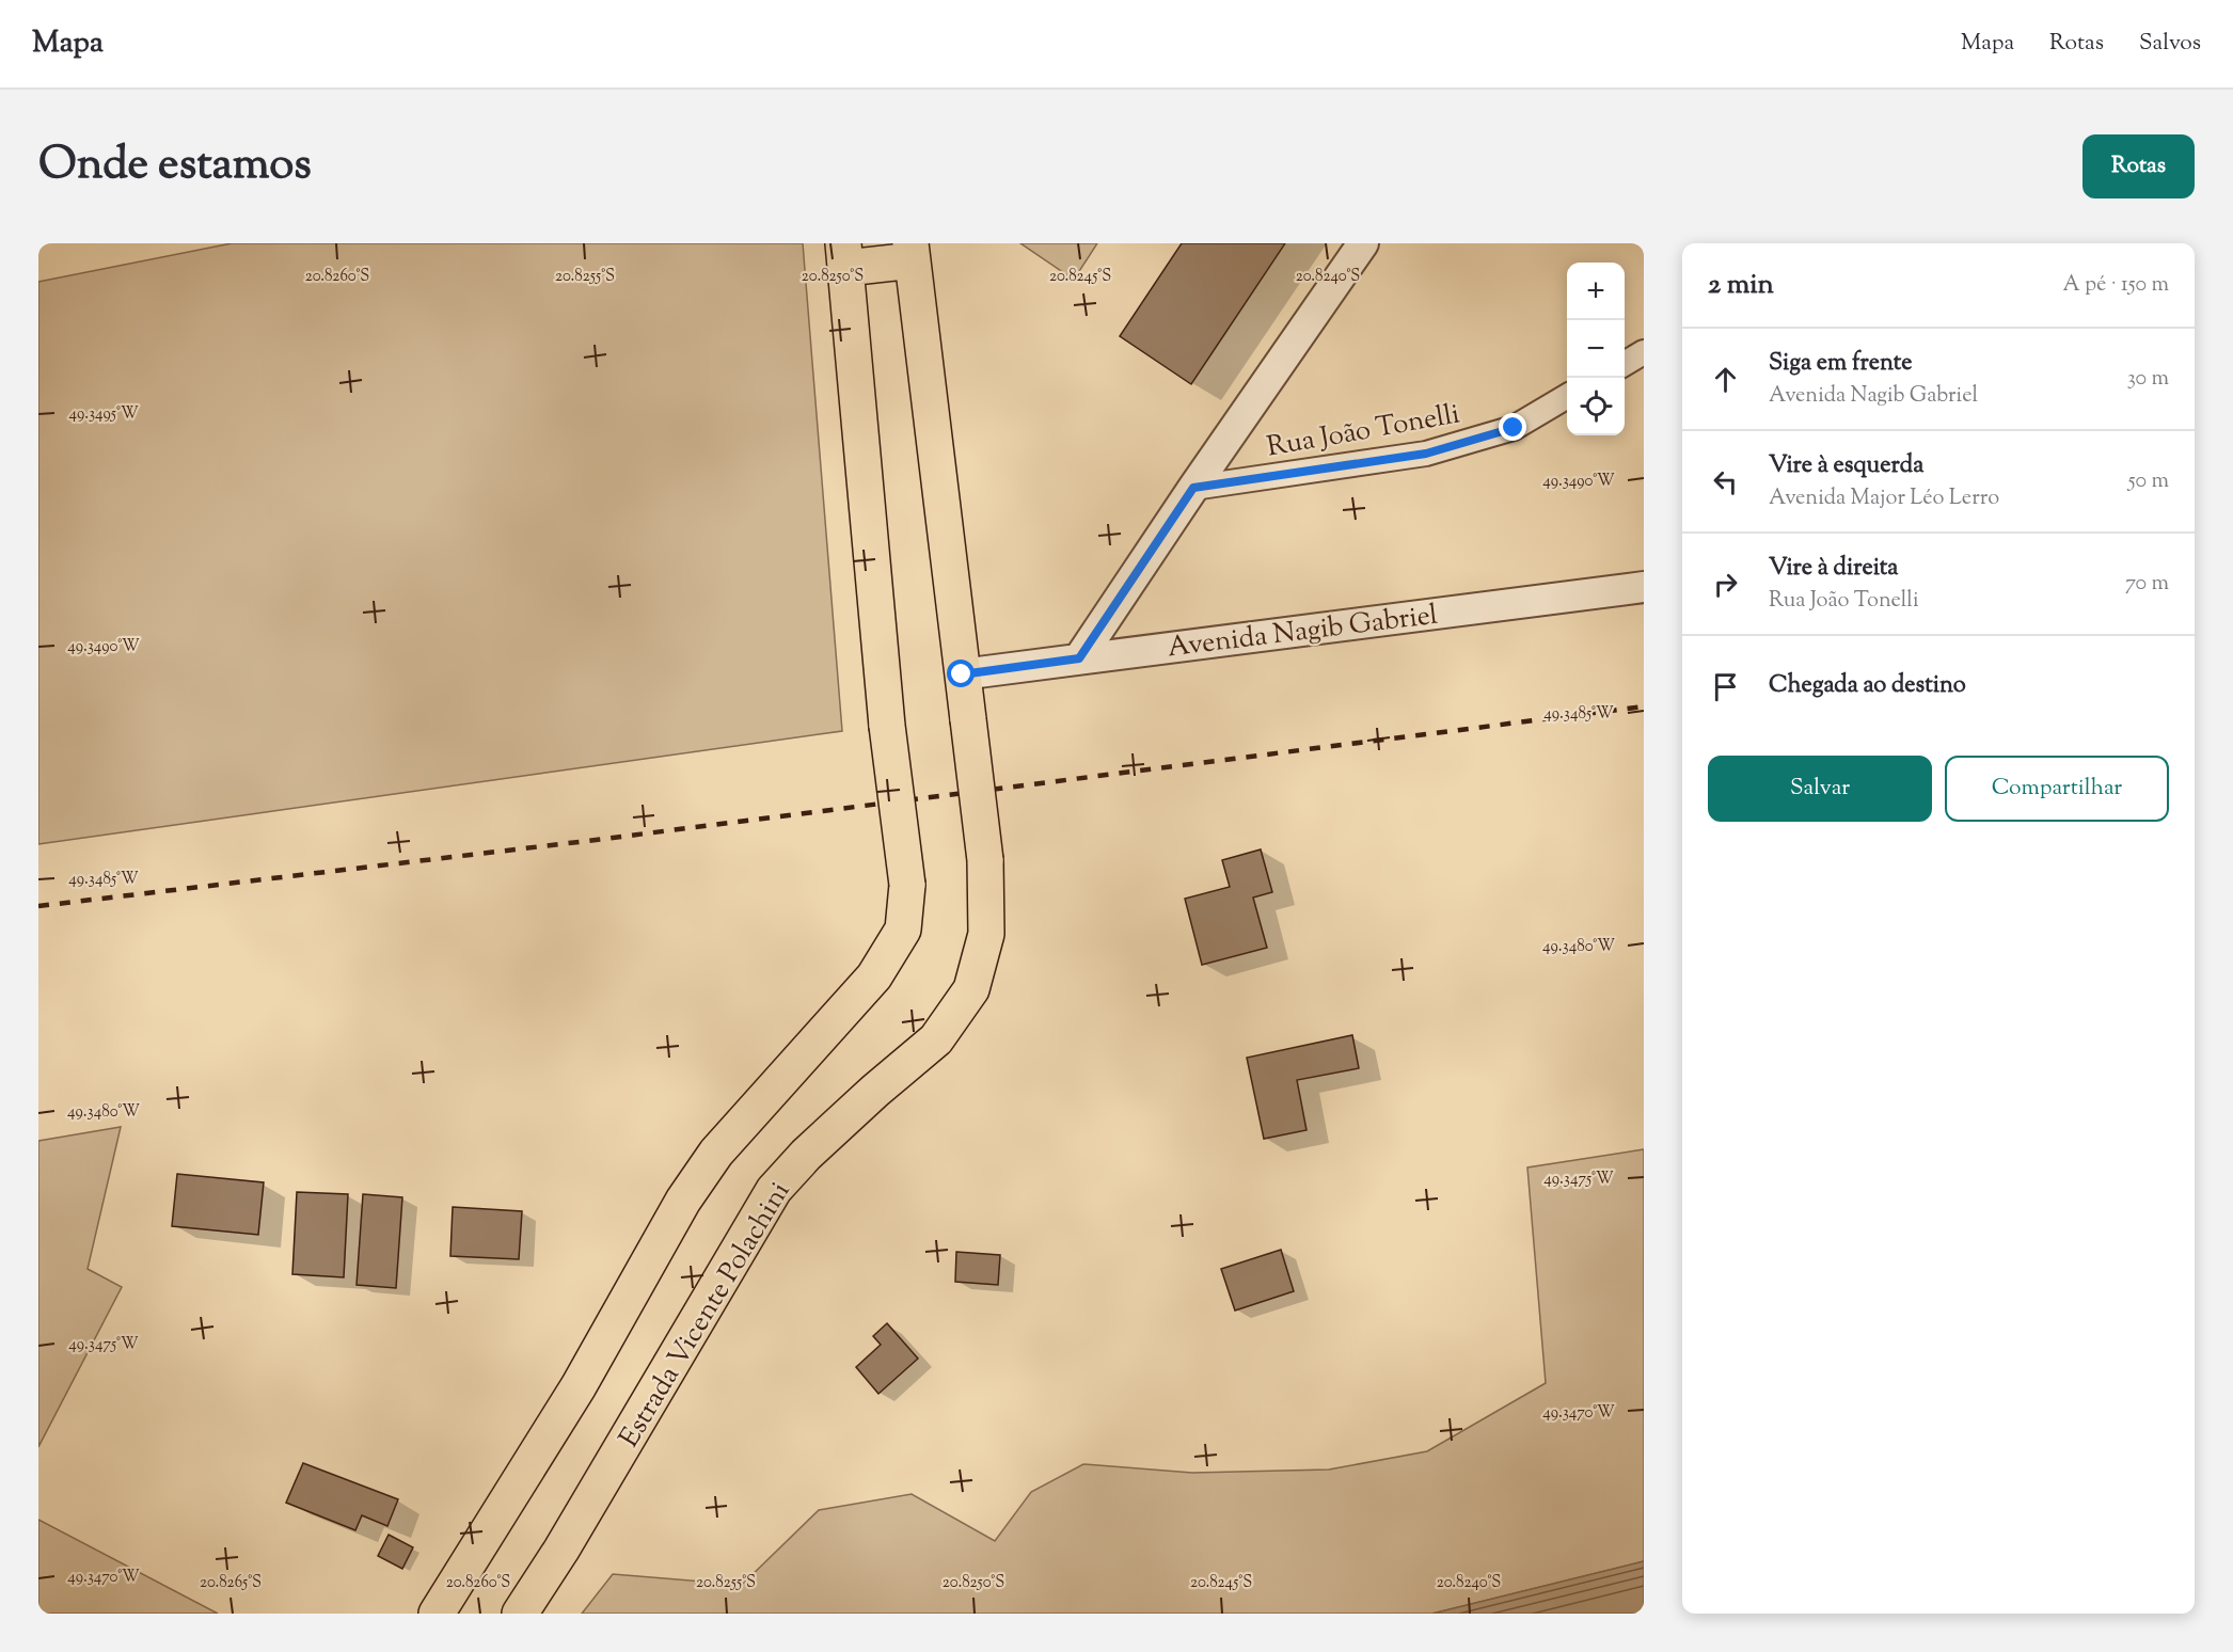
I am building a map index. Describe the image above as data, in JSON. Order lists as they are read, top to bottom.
{
  "streets": {
    "main road": ["Estrada Vicente Polachini"],
    "street": ["Rua João Tonelli", "Avenida Nagib Gabriel"]
  },
  "crossings": [
    ["Avenida Nagib Gabriel", "Estrada Vicente Polachini"]
  ],
  "page": {
    "header": "Mapa",
    "nav": ["Mapa", "Rotas", "Salvos"],
    "title": "Onde estamos",
    "buttons": [
      "Rotas",
      ["Salvar", "Compartilhar"]
    ],
    "heading": ["2 min", "A pé · 150 m"],
    "map_buttons": ["+", "−"],
    "list": [
      ["Siga em frente", "Avenida Nagib Gabriel", "30 m"],
      ["Vire à esquerda", "Avenida Major Léo Lerro", "50 m"],
      ["Vire à direita", "Rua João Tonelli", "70 m"],
      "Chegada ao destino"
    ]
  },
  "coordinates": [
    "20.8260°S",
    "20.8255°S",
    "20.8250°S",
    "20.8245°S",
    "20.8240°S",
    "49.3495°W",
    "49.3490°W",
    "49.3485°W",
    "49.3480°W",
    "49.3475°W",
    "49.3470°W",
    "20.8265°S"
  ]
}
